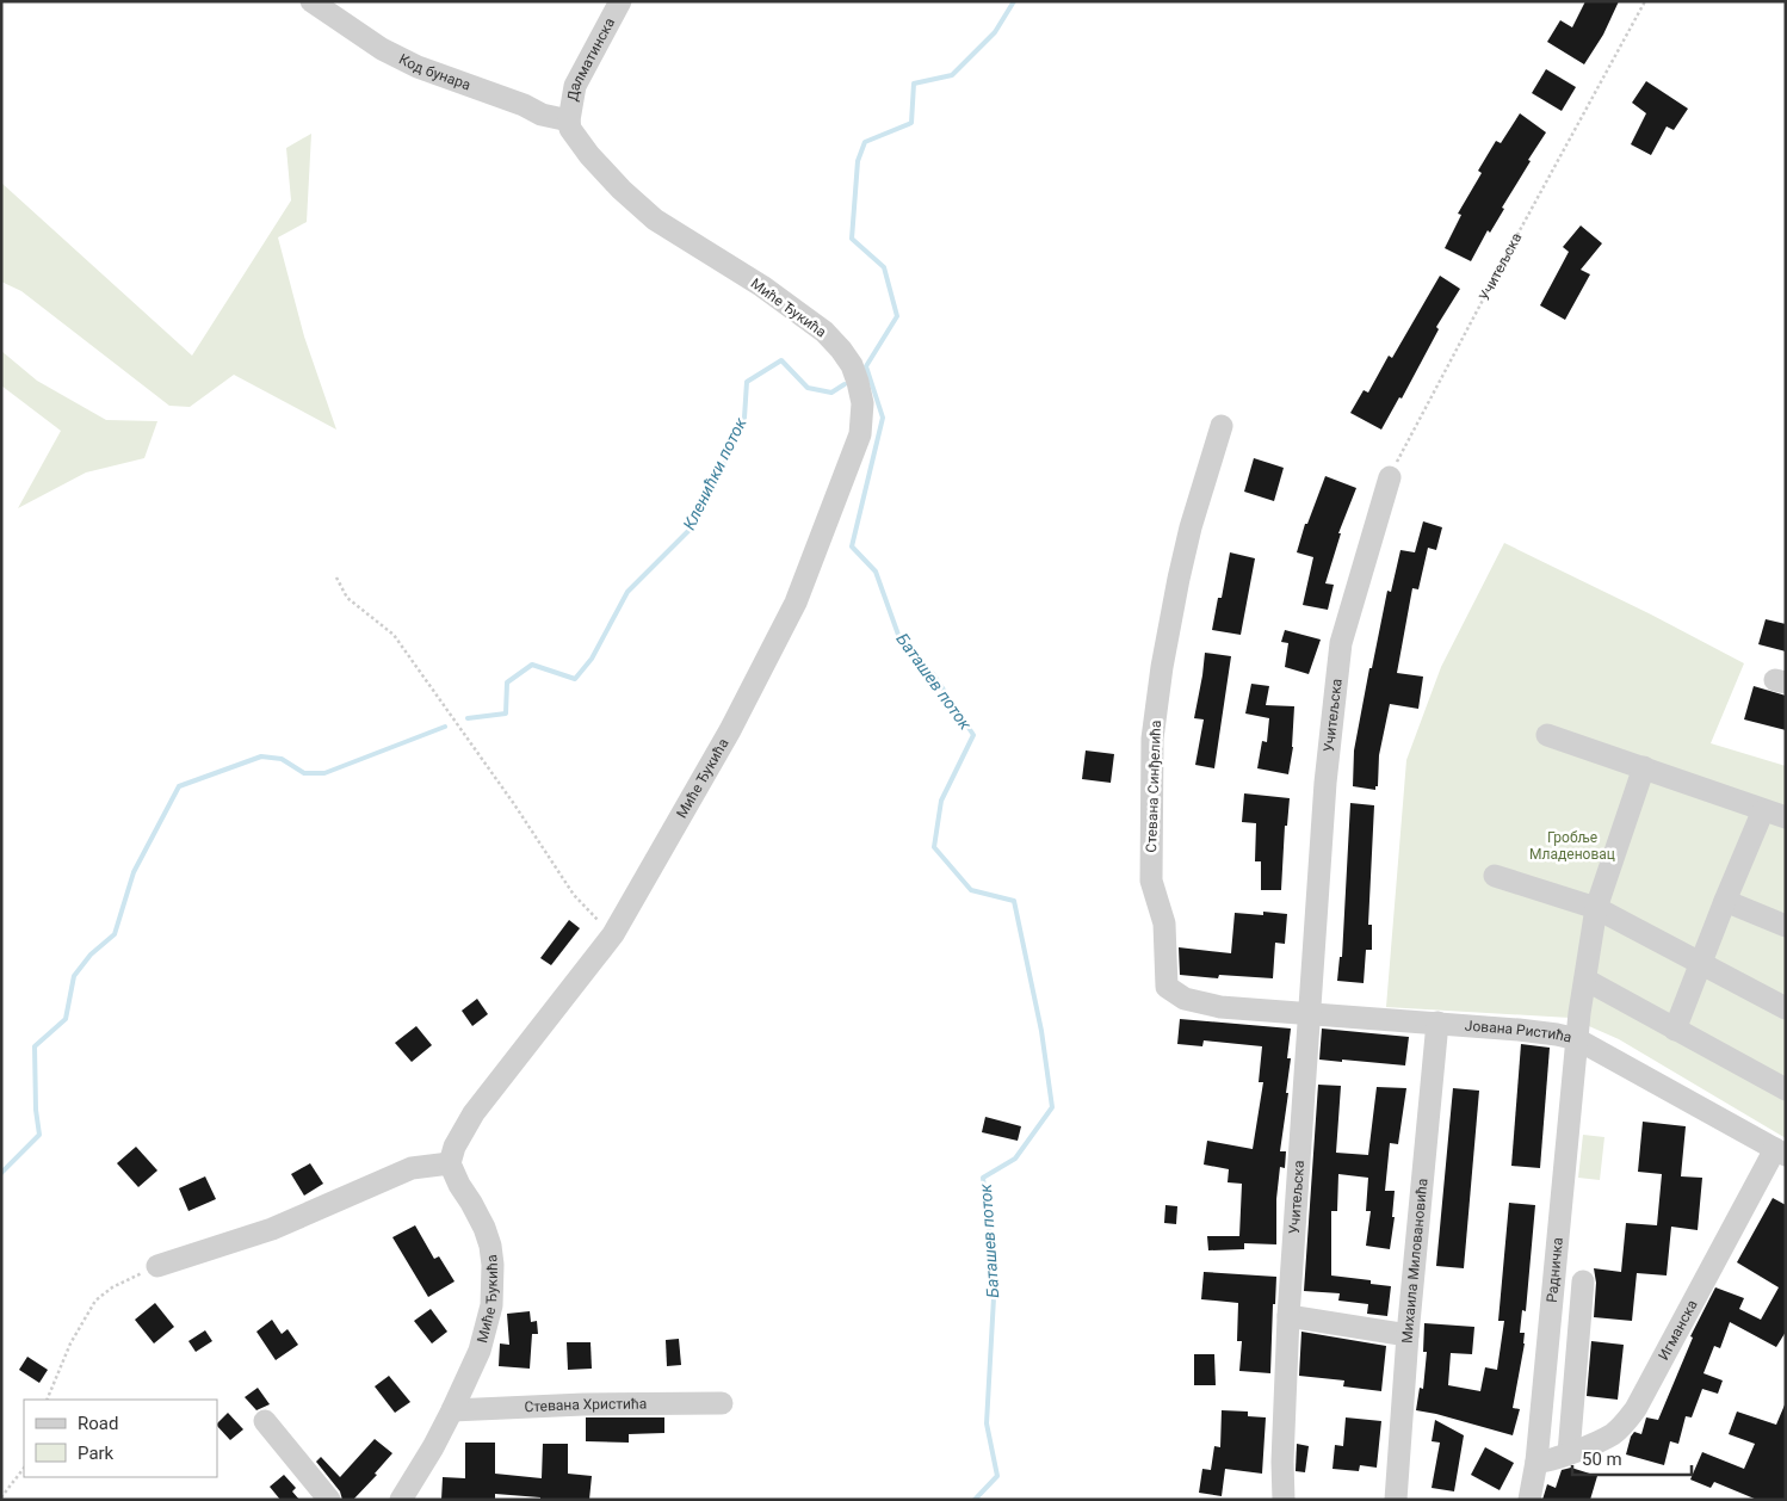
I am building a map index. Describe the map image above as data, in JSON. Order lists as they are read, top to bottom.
{
  "streets": {
    "street": [
      "Далматинска",
      "Код бунара",
      "Учитељска",
      "Миће Ђукића",
      "Стевана Синђелића",
      "Јована Ристића",
      "Михаила Миловановића",
      "Радничка",
      "Игманска",
      "Стевана Христића"
    ]
  },
  "crossings": [
    ["Далматинска", "Код бунара"],
    ["Далматинска", "Миће Ђукића"],
    ["Код бунара", "Миће Ђукића"],
    ["Учитељска", "Јована Ристића"],
    ["Миће Ђукића", "Стевана Христића"],
    ["Стевана Синђелића", "Јована Ристића"],
    ["Јована Ристића", "Михаила Миловановића"],
    ["Јована Ристића", "Радничка"],
    ["Јована Ристића", "Игманска"],
    ["Радничка", "Игманска"]
  ],
  "water": ["Кленићки поток", "Баташев поток"],
  "parks": ["Гробље Младеновац"],
  "legend": ["Road", "Park"],
  "scale_bar": "50 m"
}
